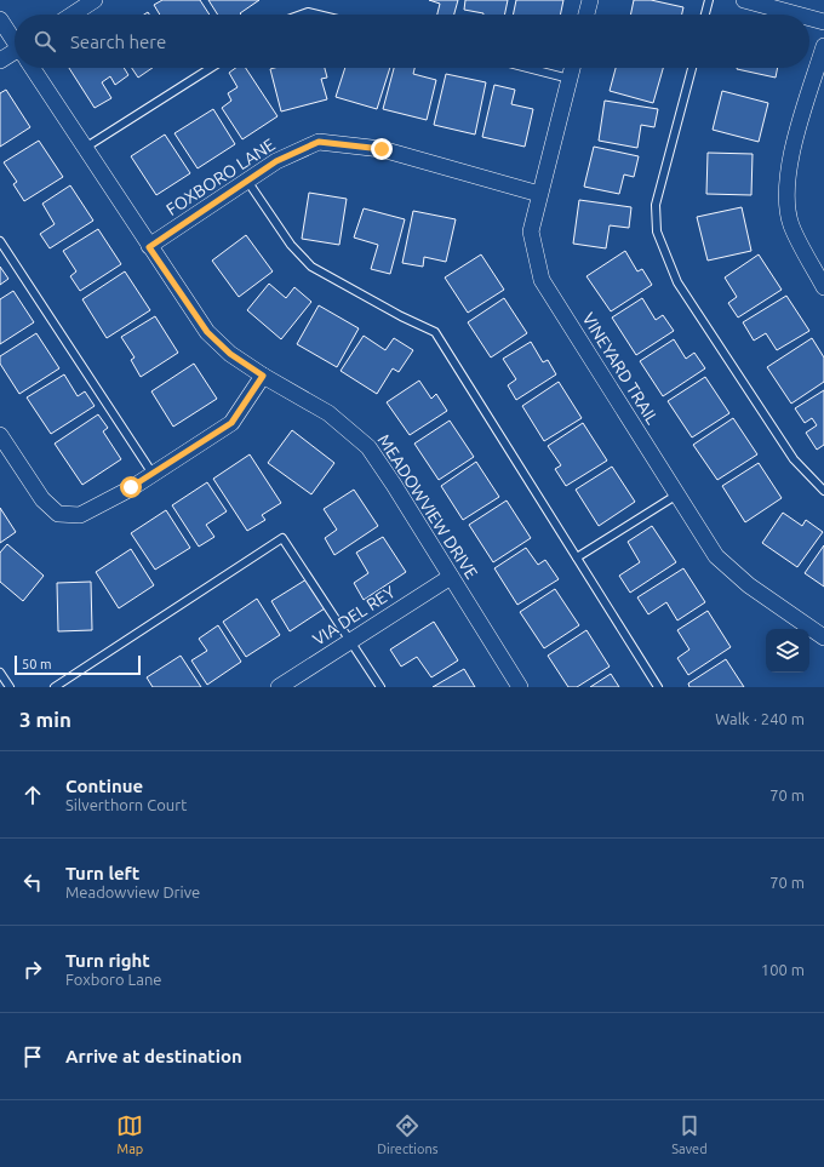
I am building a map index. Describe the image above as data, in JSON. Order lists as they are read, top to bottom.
{
  "streets": {
    "street": [
      "FOXBORO LANE",
      "VINEYARD TRAIL",
      "MEADOWVIEW DRIVE",
      "VIA DEL REY"
    ]
  },
  "crossings": [
    ["FOXBORO LANE", "VINEYARD TRAIL"],
    ["FOXBORO LANE", "MEADOWVIEW DRIVE"],
    ["MEADOWVIEW DRIVE", "VIA DEL REY"]
  ],
  "scale_bar": "50 m",
  "page": {
    "search": "Search here",
    "scale": "50 m",
    "heading": ["3 min", "Walk · 240 m"],
    "list": [
      ["Continue", "Silverthorn Court", "70 m"],
      ["Turn left", "Meadowview Drive", "70 m"],
      ["Turn right", "Foxboro Lane", "100 m"],
      "Arrive at destination"
    ],
    "nav": ["Map", "Directions", "Saved"]
  }
}
